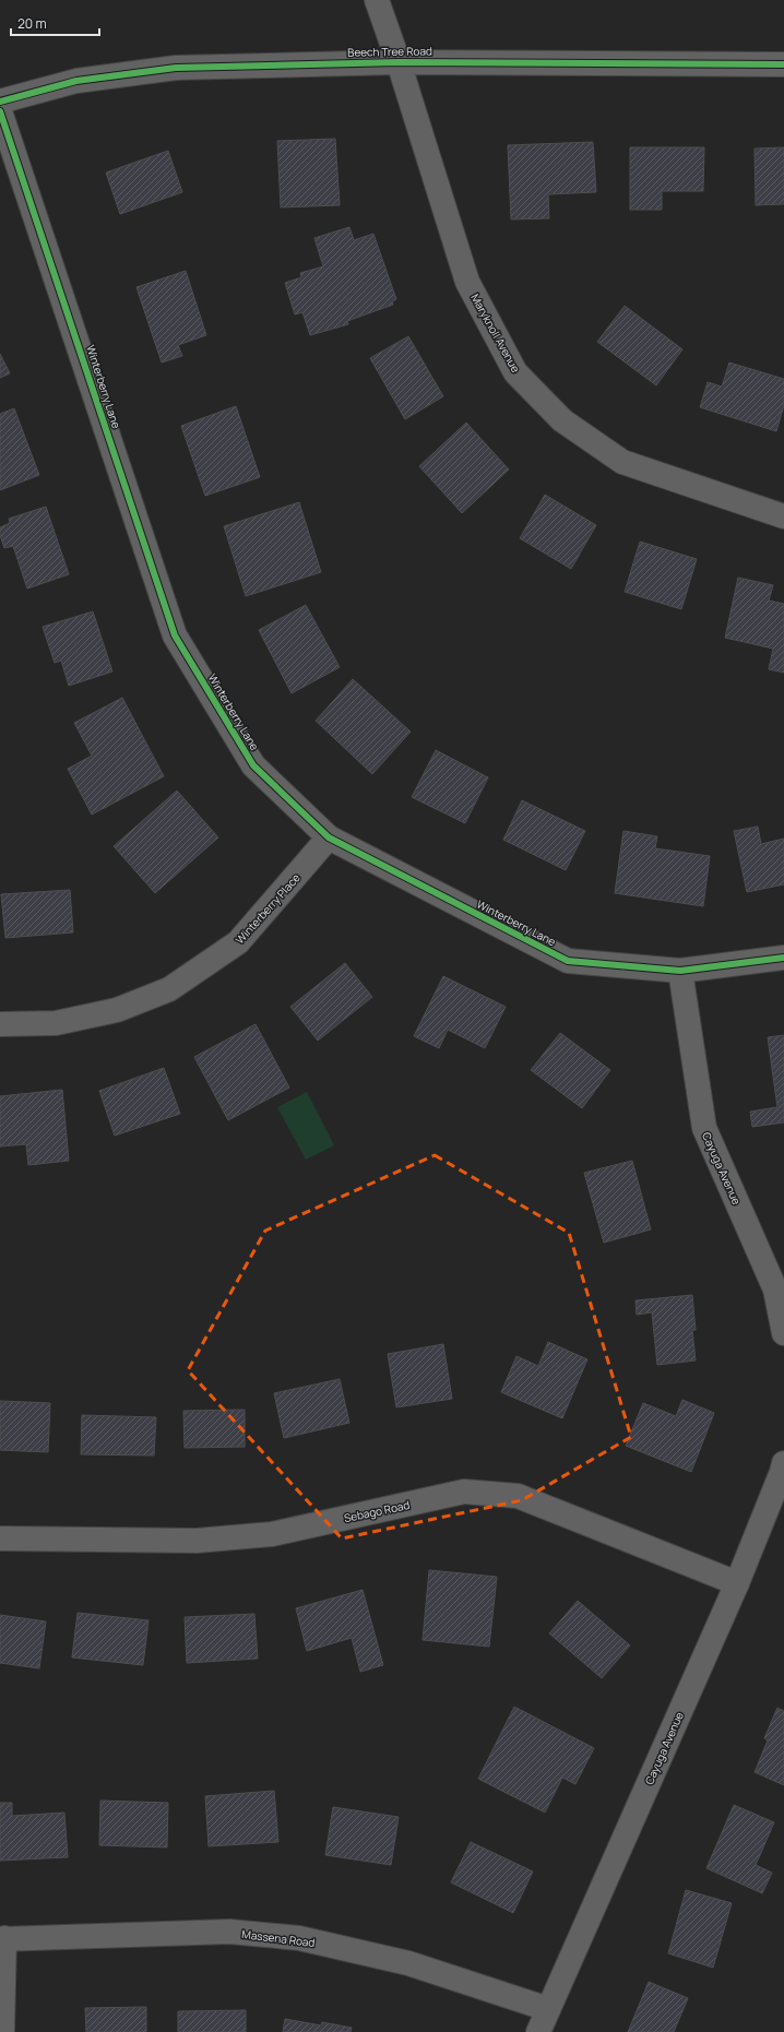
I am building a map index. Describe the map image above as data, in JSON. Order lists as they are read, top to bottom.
{
  "streets": {
    "street": [
      "Beech Tree Road",
      "Maryknoll Avenue",
      "Winterberry Lane",
      "Winterberry Place",
      "Cayuga Avenue",
      "Sebago Road",
      "Massena Road"
    ]
  },
  "crossings": [
    ["Beech Tree Road", "Maryknoll Avenue"],
    ["Winterberry Lane", "Winterberry Place"],
    ["Winterberry Lane", "Cayuga Avenue"],
    ["Cayuga Avenue", "Sebago Road"],
    ["Cayuga Avenue", "Massena Road"]
  ],
  "scale_bar": "20 m"
}
